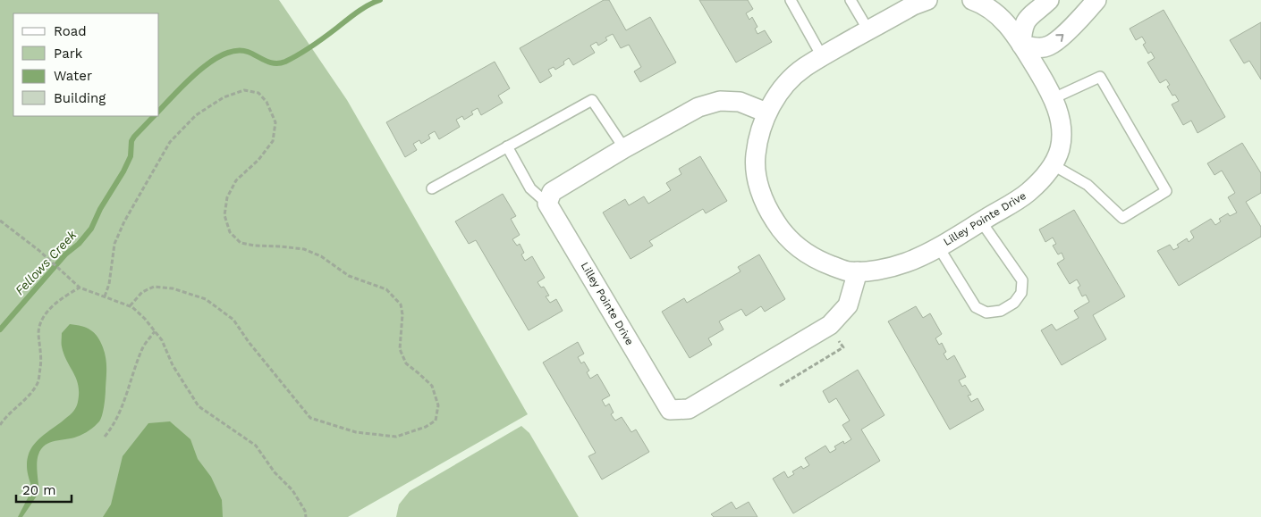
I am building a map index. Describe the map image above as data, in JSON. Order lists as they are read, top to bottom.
{
  "streets": {
    "street": ["Lilley Pointe Drive"]
  },
  "water": ["Fellows Creek"],
  "legend": [
    "Road",
    "Park",
    "Water",
    "Building"
  ],
  "scale_bar": "20 m"
}
